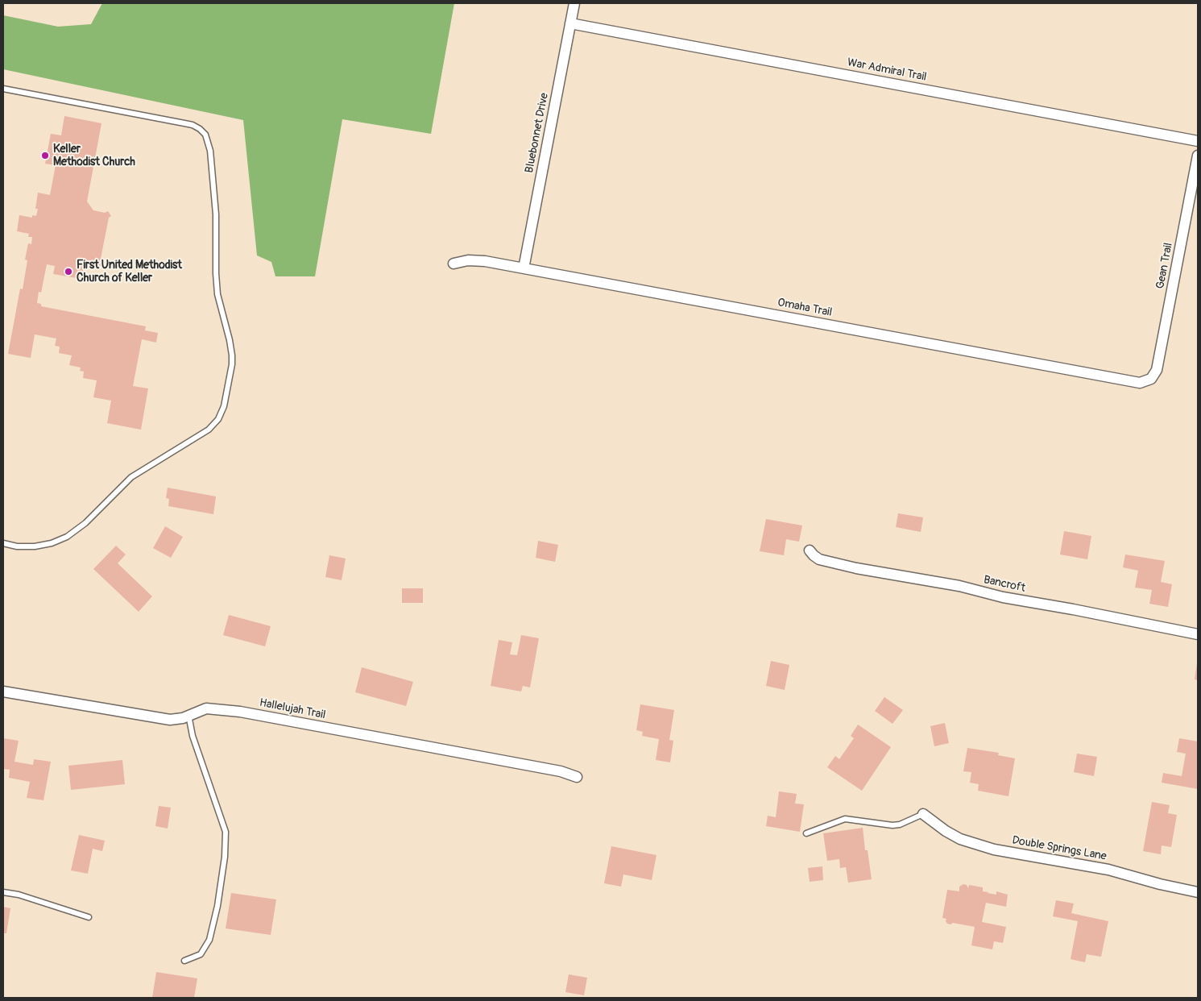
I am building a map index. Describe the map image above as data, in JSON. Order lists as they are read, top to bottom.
{
  "streets": {
    "street": [
      "War Admiral Trail",
      "Bluebonnet Drive",
      "Gean Trail",
      "Omaha Trail",
      "Bancroft",
      "Hallelujah Trail",
      "Double Springs Lane"
    ]
  },
  "crossings": [
    ["War Admiral Trail", "Bluebonnet Drive"],
    ["Bluebonnet Drive", "Omaha Trail"],
    ["Gean Trail", "Omaha Trail"]
  ],
  "places": ["Keller Methodist Church", "First United Methodist Church of Keller"]
}
